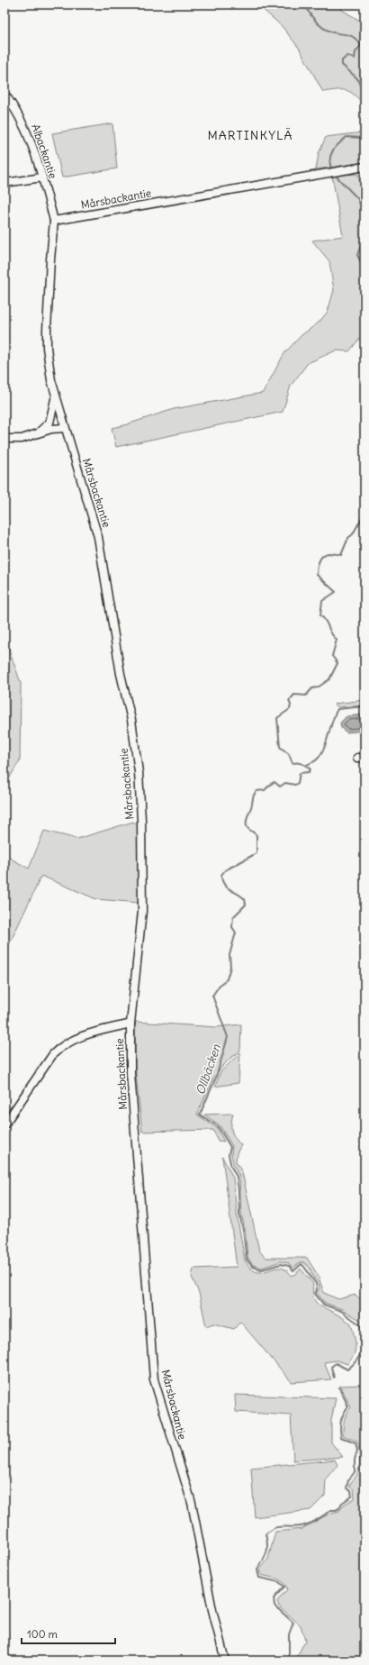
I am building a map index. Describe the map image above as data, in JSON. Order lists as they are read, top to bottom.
{
  "streets": {
    "street": ["Albackantie", "Mårsbackantie"]
  },
  "crossings": [
    ["Albackantie", "Mårsbackantie"]
  ],
  "districts": ["MARTINKYLÄ"],
  "water": ["Ollbäcken"],
  "scale_bar": "100 m"
}
